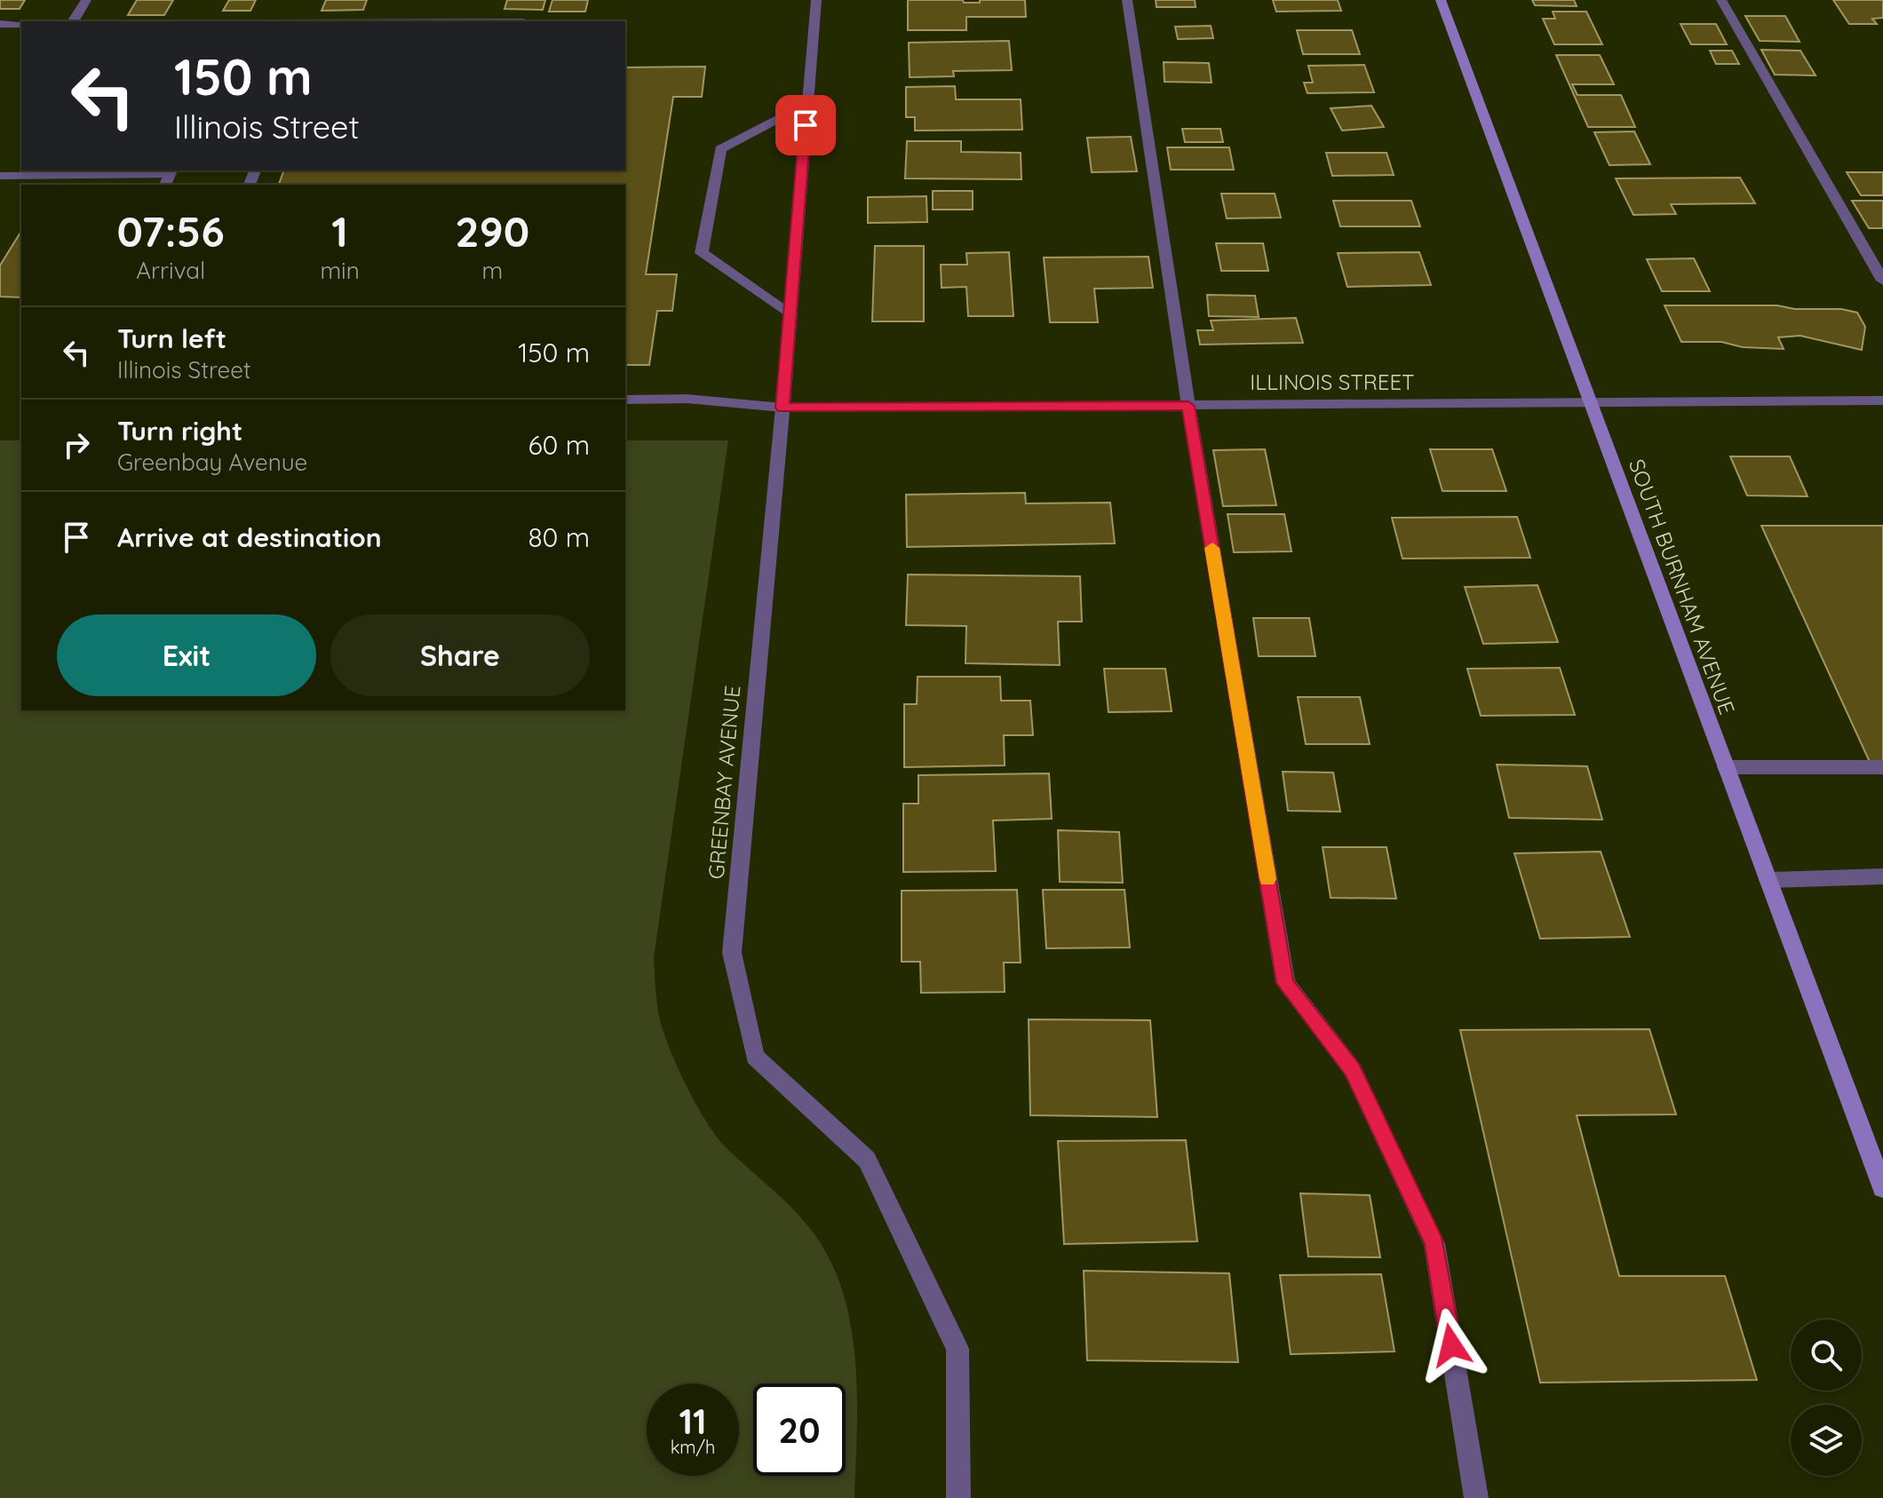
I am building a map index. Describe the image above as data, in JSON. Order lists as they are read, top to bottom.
{
  "streets": {
    "main road": ["SOUTH BURNHAM AVENUE"],
    "street": ["ILLINOIS STREET", "GREENBAY AVENUE"]
  },
  "crossings": [
    ["ILLINOIS STREET", "SOUTH BURNHAM AVENUE"],
    ["ILLINOIS STREET", "GREENBAY AVENUE"]
  ],
  "page": {
    "turn": ["150 m", "Illinois Street"],
    "eta": [
      "07:56",
      "Arrival",
      "1",
      "min",
      "290",
      "m"
    ],
    "list": [
      {
        "name": "Turn left",
        "note": "Illinois Street",
        "value": "150 m"
      },
      {
        "name": "Turn right",
        "note": "Greenbay Avenue",
        "value": "60 m"
      },
      {
        "name": "Arrive at destination",
        "value": "80 m"
      }
    ],
    "buttons": ["Exit", "Share"],
    "speed": "11 km/h",
    "limit": "20"
  }
}
